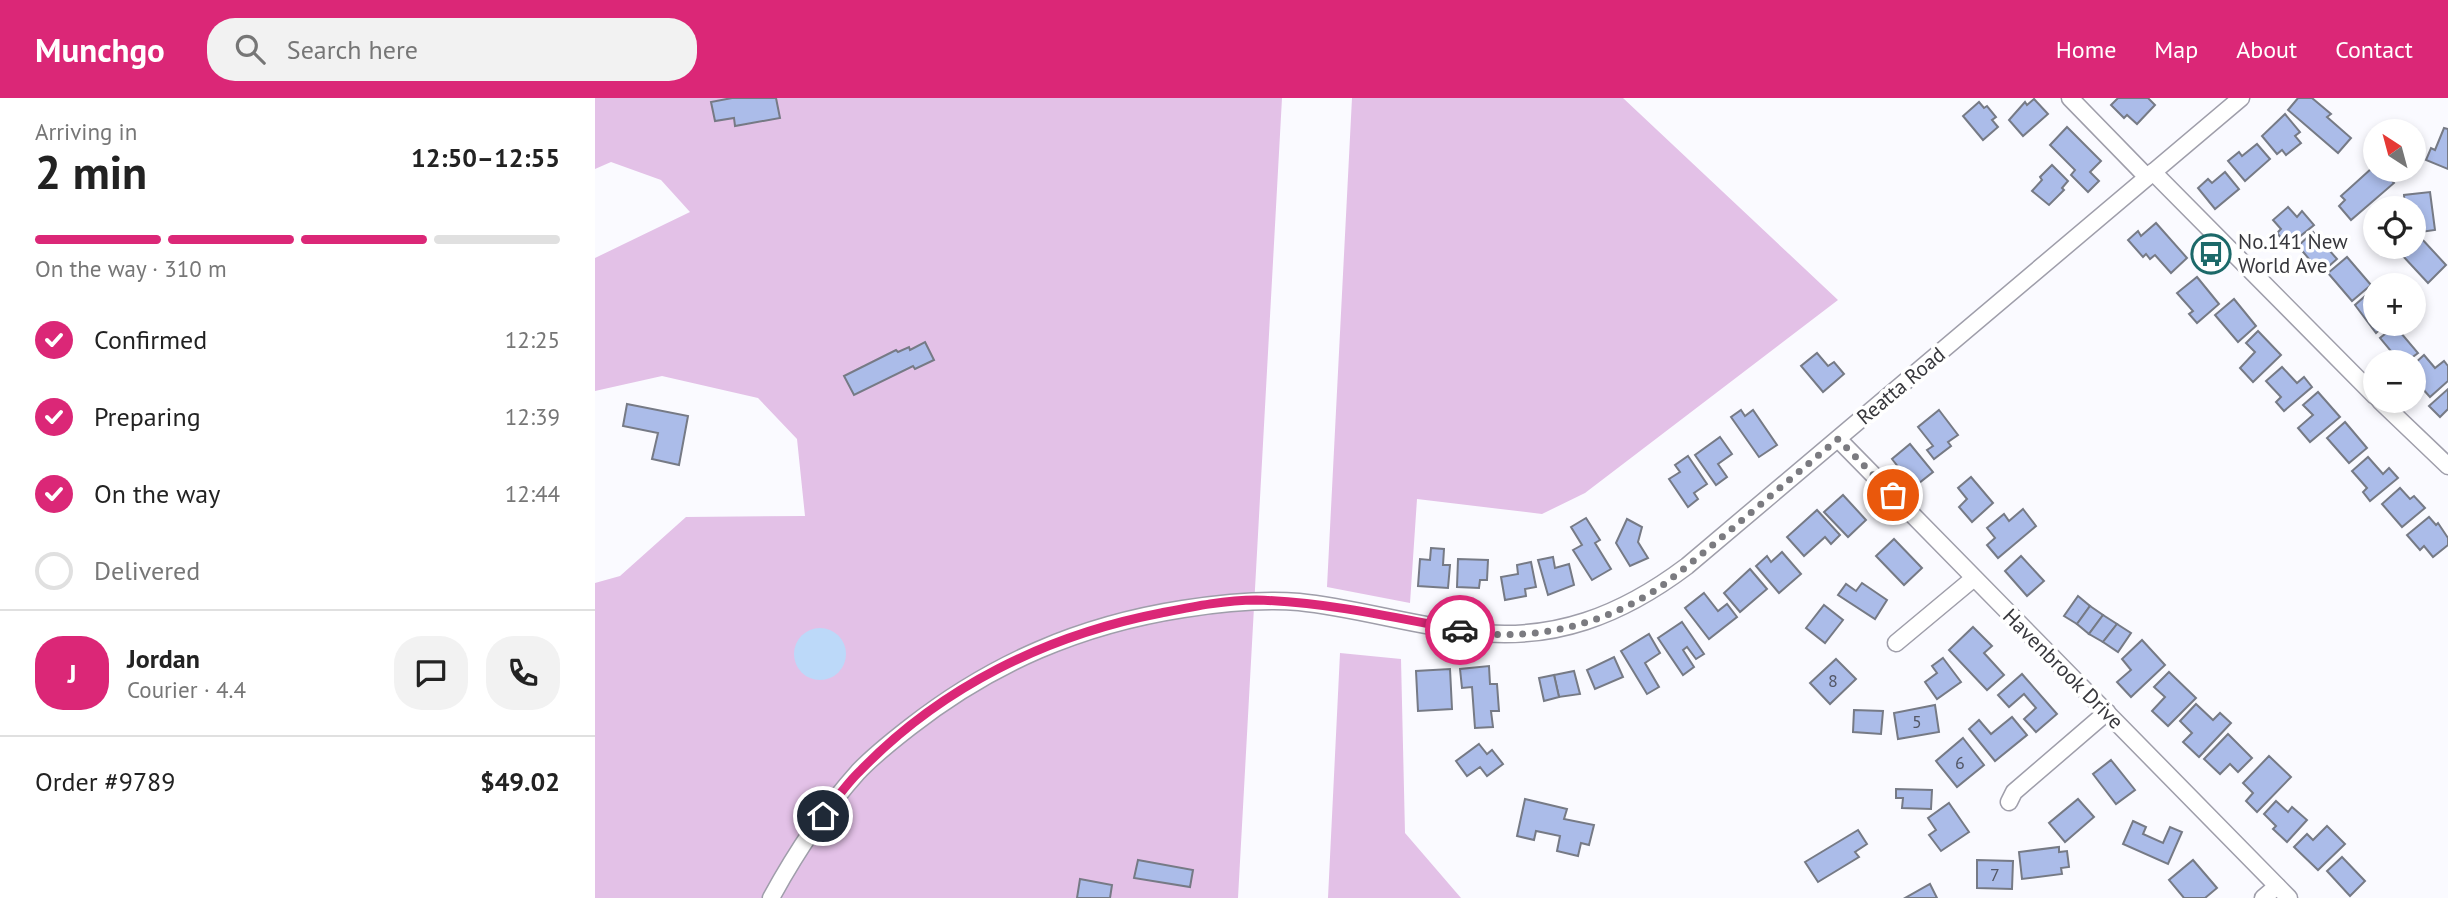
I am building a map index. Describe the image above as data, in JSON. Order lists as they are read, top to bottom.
{
  "streets": {
    "street": ["Reatta Road", "Havenbrook Drive"]
  },
  "crossings": [
    ["Reatta Road", "Havenbrook Drive"]
  ],
  "places": {
    "bus stop": ["No.141 New World Ave"]
  },
  "house_numbers": [
    "8",
    "5",
    "6",
    "7"
  ],
  "north": "top left",
  "page": {
    "header": "Munchgo",
    "search": "Search here",
    "nav": [
      "Home",
      "Map",
      "About",
      "Contact"
    ],
    "heading": ["2 min", "Arriving in", "12:50–12:55"],
    "panel": [
      "Jordan",
      "Courier · 4.4",
      "Order #9789",
      "$49.02"
    ],
    "map_buttons": ["+", "−"],
    "bar": "On the way · 310 m",
    "list": [
      ["Confirmed", "12:25"],
      ["Preparing", "12:39"],
      ["On the way", "12:44"],
      "Delivered"
    ],
    "round": "J"
  }
}
